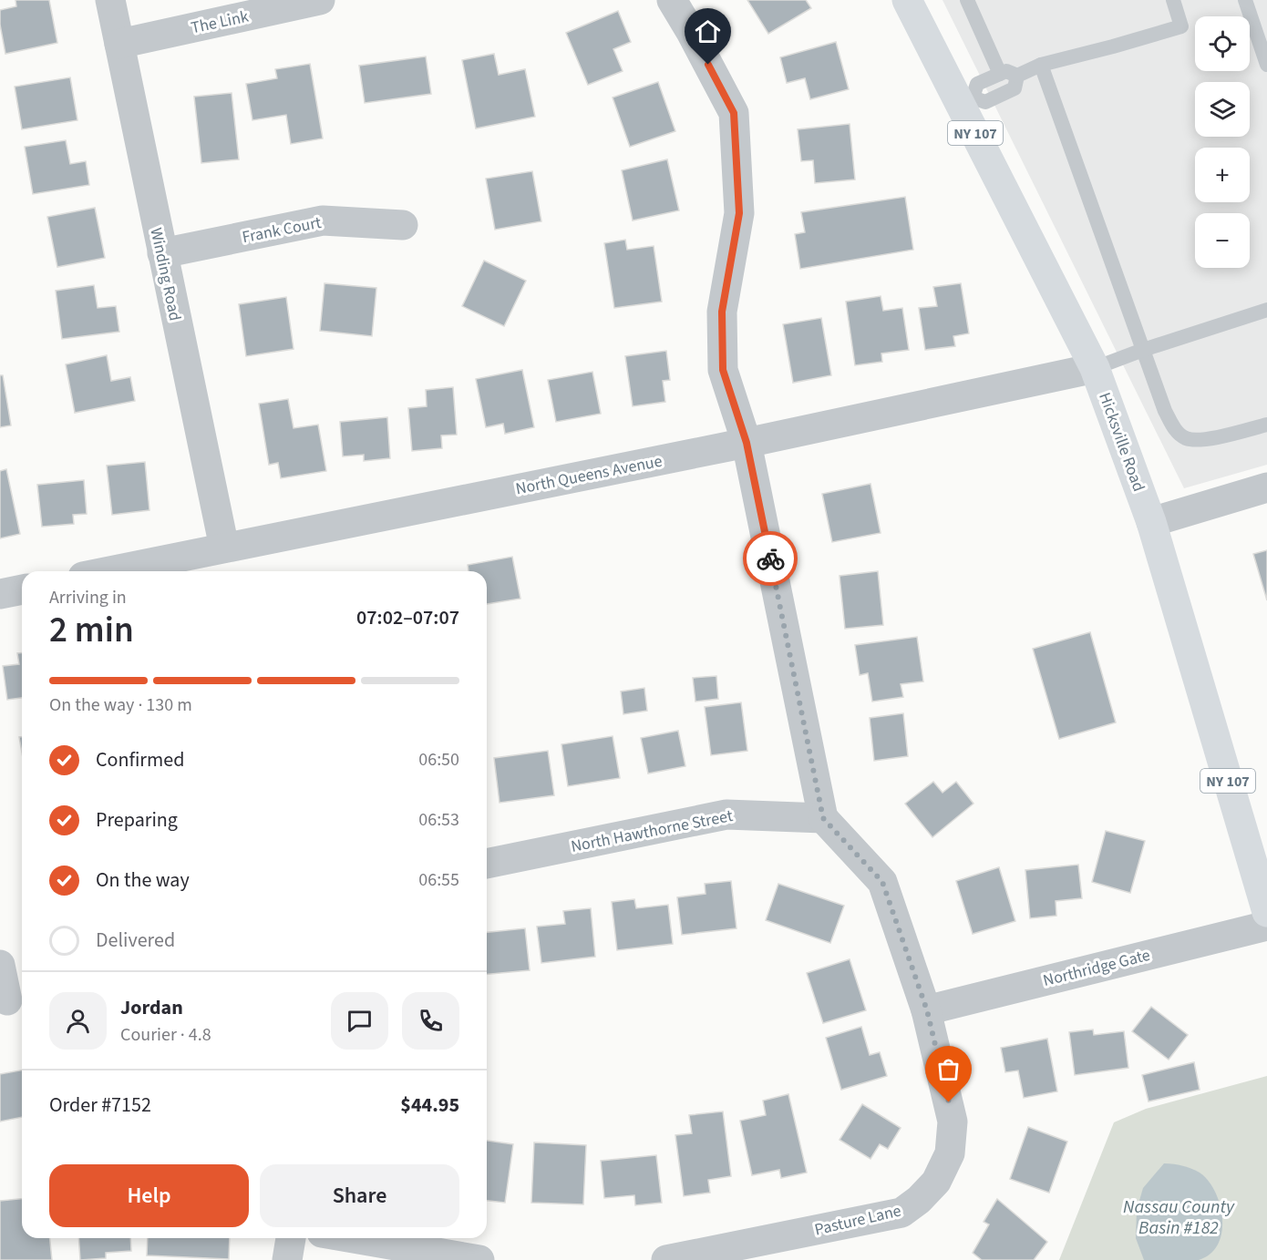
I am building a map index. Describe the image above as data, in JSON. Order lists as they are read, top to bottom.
{
  "streets": {
    "main road": ["NY 107", "Hicksville Road"],
    "street": [
      "The Link",
      "Frank Court",
      "Winding Road",
      "North Queens Avenue",
      "North Hawthorne Street",
      "Northridge Gate",
      "Pasture Lane"
    ]
  },
  "crossings": [
    ["The Link", "Winding Road"],
    ["Frank Court", "Winding Road"],
    ["Winding Road", "North Queens Avenue"],
    ["Hicksville Road", "North Queens Avenue"],
    ["North Hawthorne Street", "Pasture Lane"],
    ["Northridge Gate", "Pasture Lane"]
  ],
  "water": ["Nassau County Basin #182"],
  "page": {
    "map_buttons": ["+", "−"],
    "heading": ["2 min", "Arriving in", "07:02–07:07"],
    "panel": [
      "Jordan",
      "Courier · 4.8",
      "Order #7152",
      "$44.95"
    ],
    "bar": "On the way · 130 m",
    "list": [
      ["Confirmed", "06:50"],
      ["Preparing", "06:53"],
      ["On the way", "06:55"],
      "Delivered"
    ],
    "buttons": ["Help", "Share"]
  }
}
